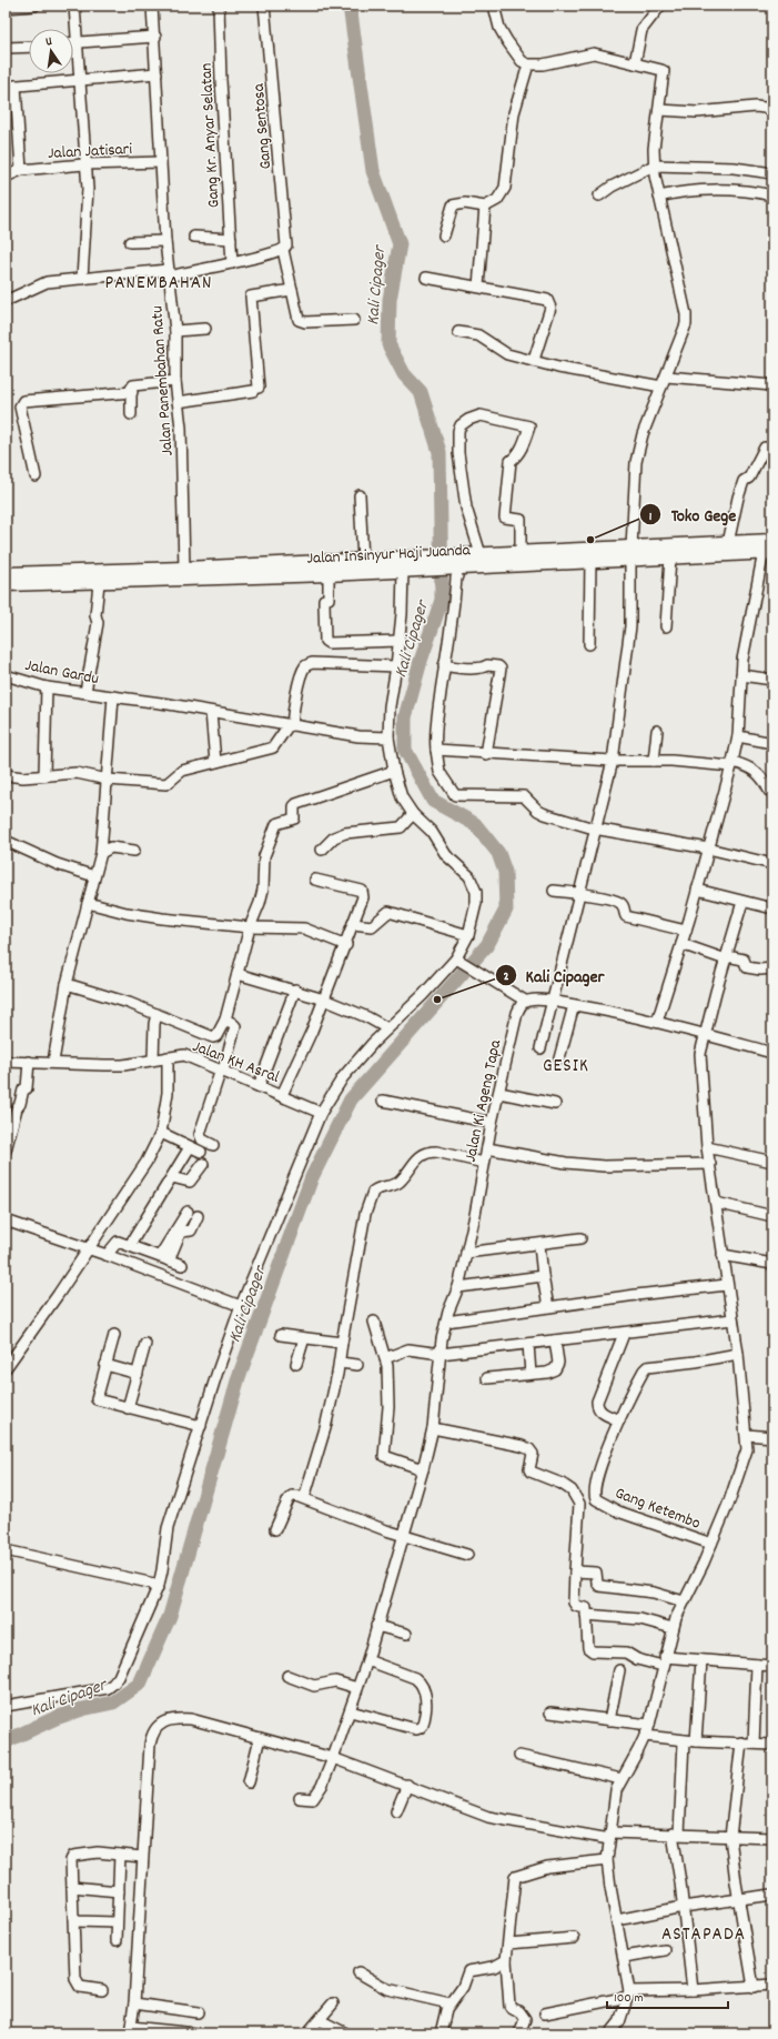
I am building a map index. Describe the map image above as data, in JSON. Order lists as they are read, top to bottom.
{
  "streets": {
    "highway": ["Jalan Insinyur Haji Juanda"],
    "street": [
      "Gang Sentosa",
      "Gang Kr. Anyar Selatan",
      "Jalan Jatisari",
      "Jalan Panembahan Ratu",
      "Jalan Gardu",
      "Jalan KH Asral",
      "Jalan Ki Ageng Tapa",
      "Gang Ketembo"
    ]
  },
  "crossings": [
    ["Jalan Jatisari", "Jalan Panembahan Ratu"],
    ["Jalan Panembahan Ratu", "Jalan Insinyur Haji Juanda"]
  ],
  "districts": ["PANEMBAHAN", "GESIK", "ASTAPADA"],
  "water": ["Kali Cipager"],
  "places": ["Toko Gege", "Kali Cipager"],
  "scale_bar": "100 m",
  "north": "top"
}
